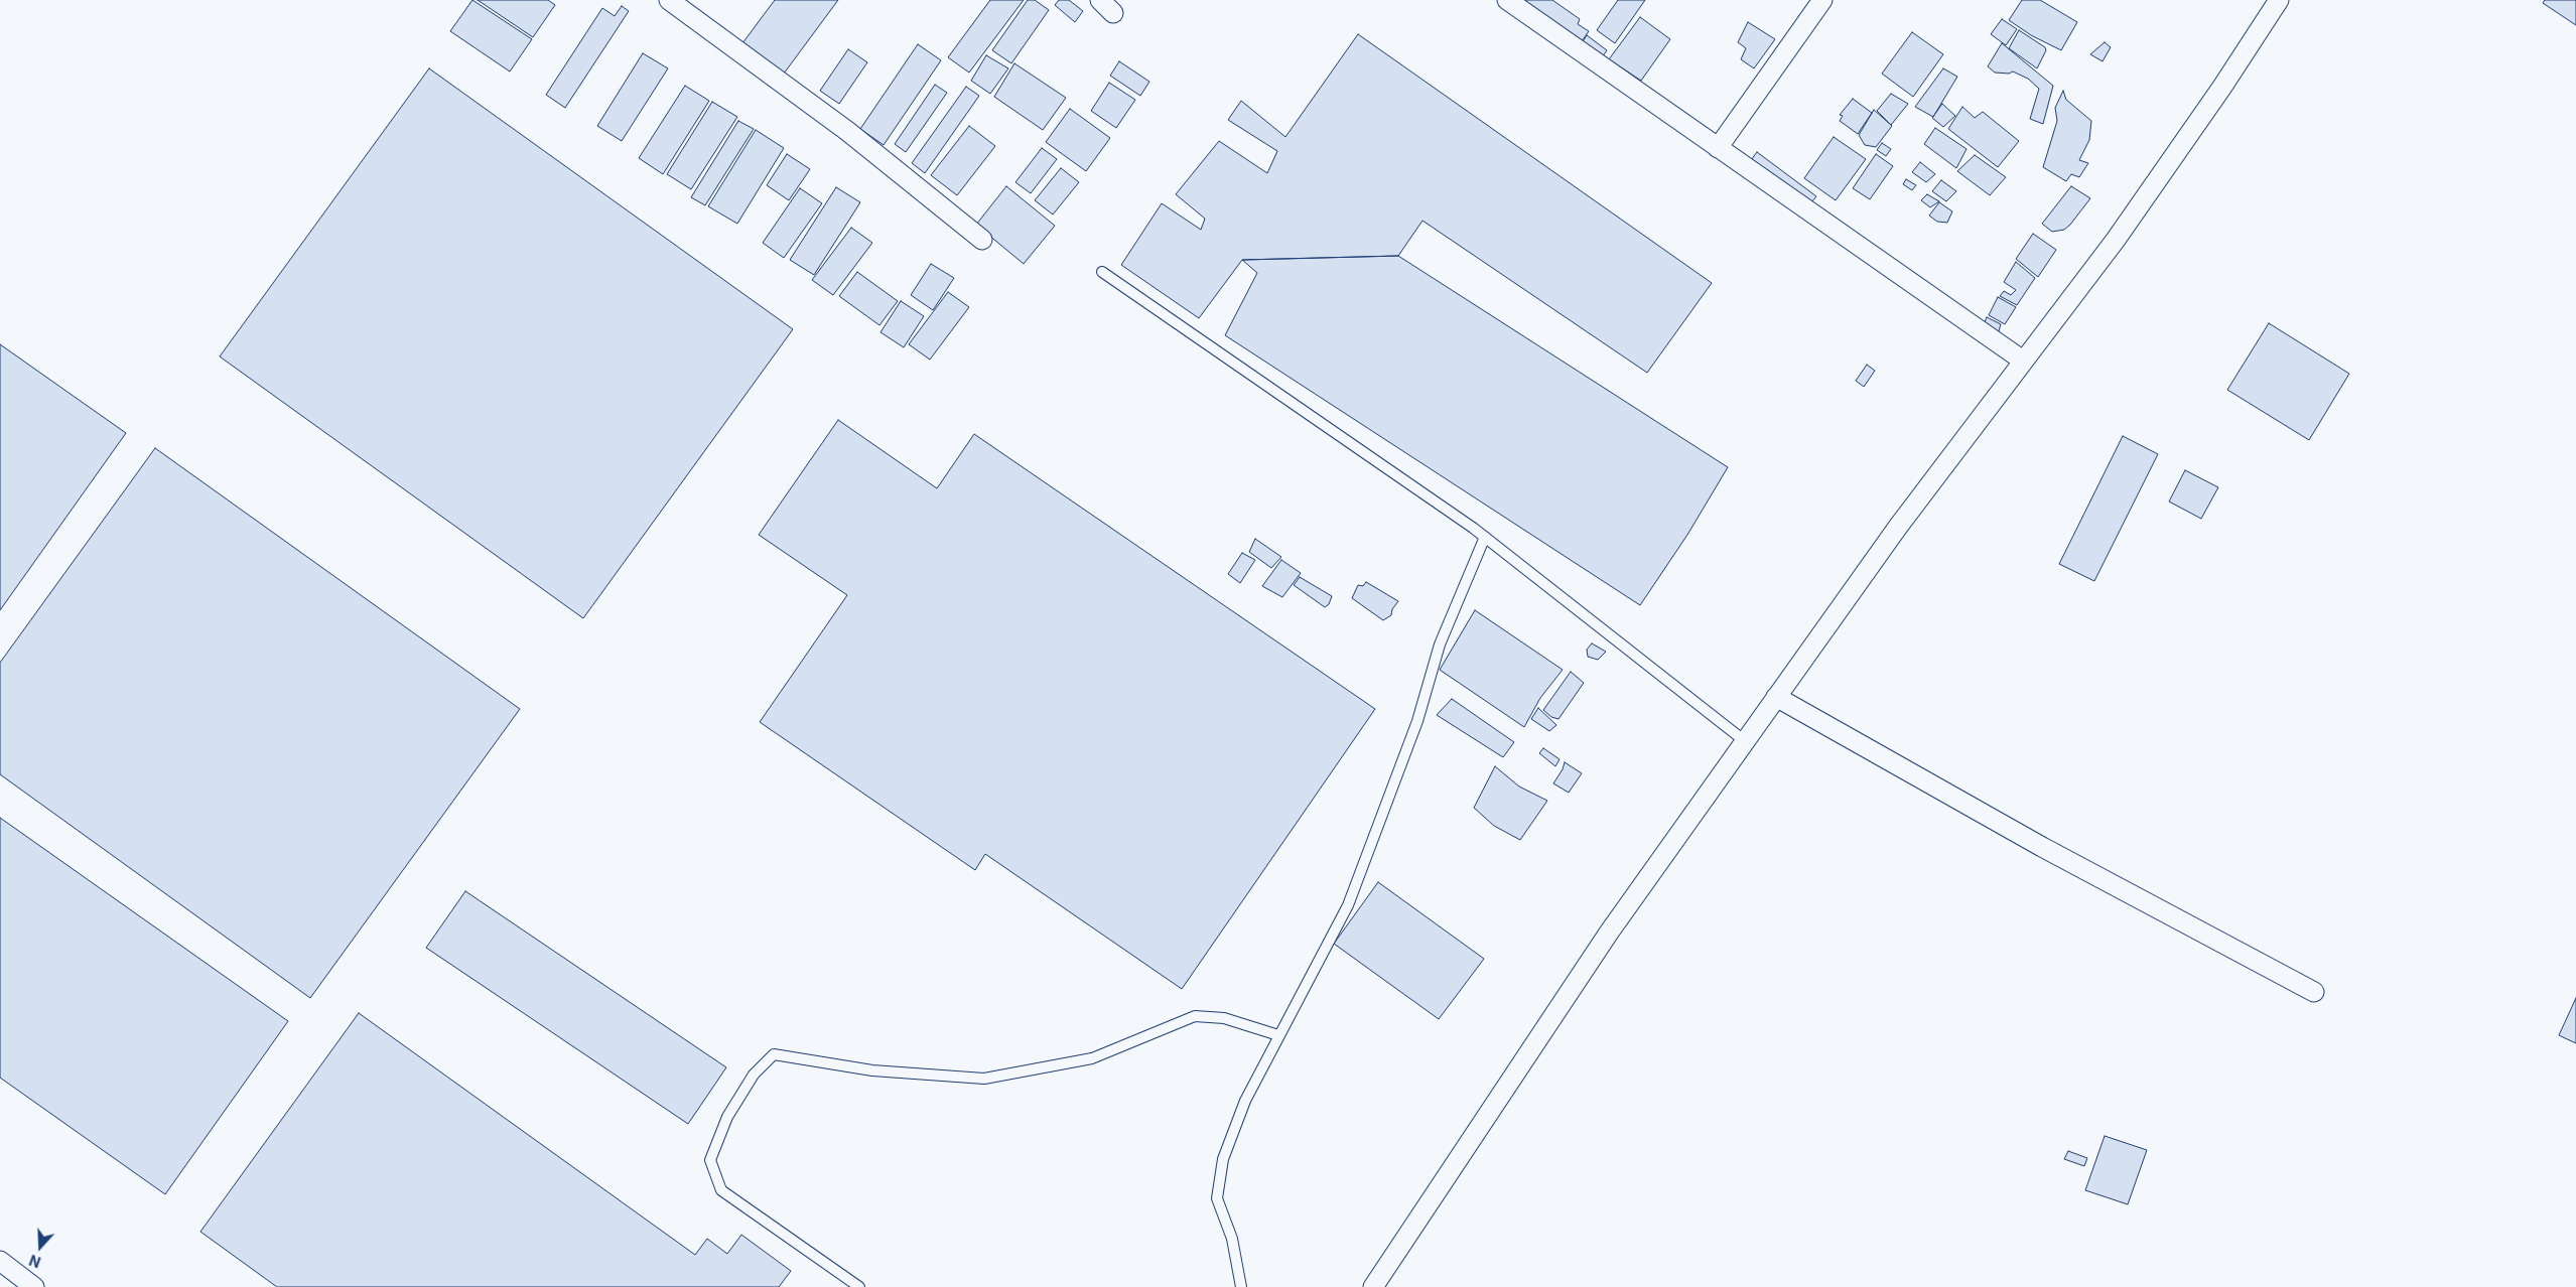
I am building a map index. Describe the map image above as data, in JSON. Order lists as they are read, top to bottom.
{
  "north": "bottom"
}
